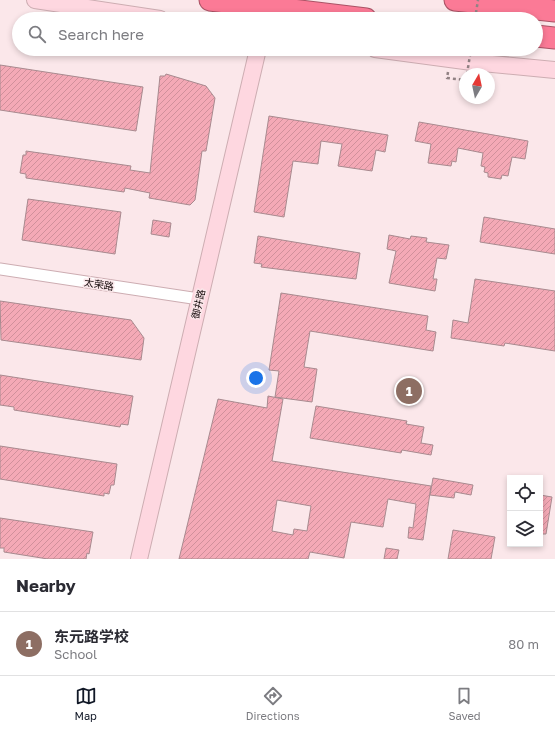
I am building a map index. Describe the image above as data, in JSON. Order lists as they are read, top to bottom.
{
  "streets": {
    "street": ["太荣路", "御井路"]
  },
  "crossings": [
    ["太荣路", "御井路"]
  ],
  "north": "top",
  "page": {
    "search": "Search here",
    "pins": "1",
    "heading": "Nearby",
    "list": [
      {
        "mark": "1",
        "name": "东元路学校",
        "note": "School",
        "value": "80 m"
      }
    ],
    "nav": ["Map", "Directions", "Saved"]
  }
}
